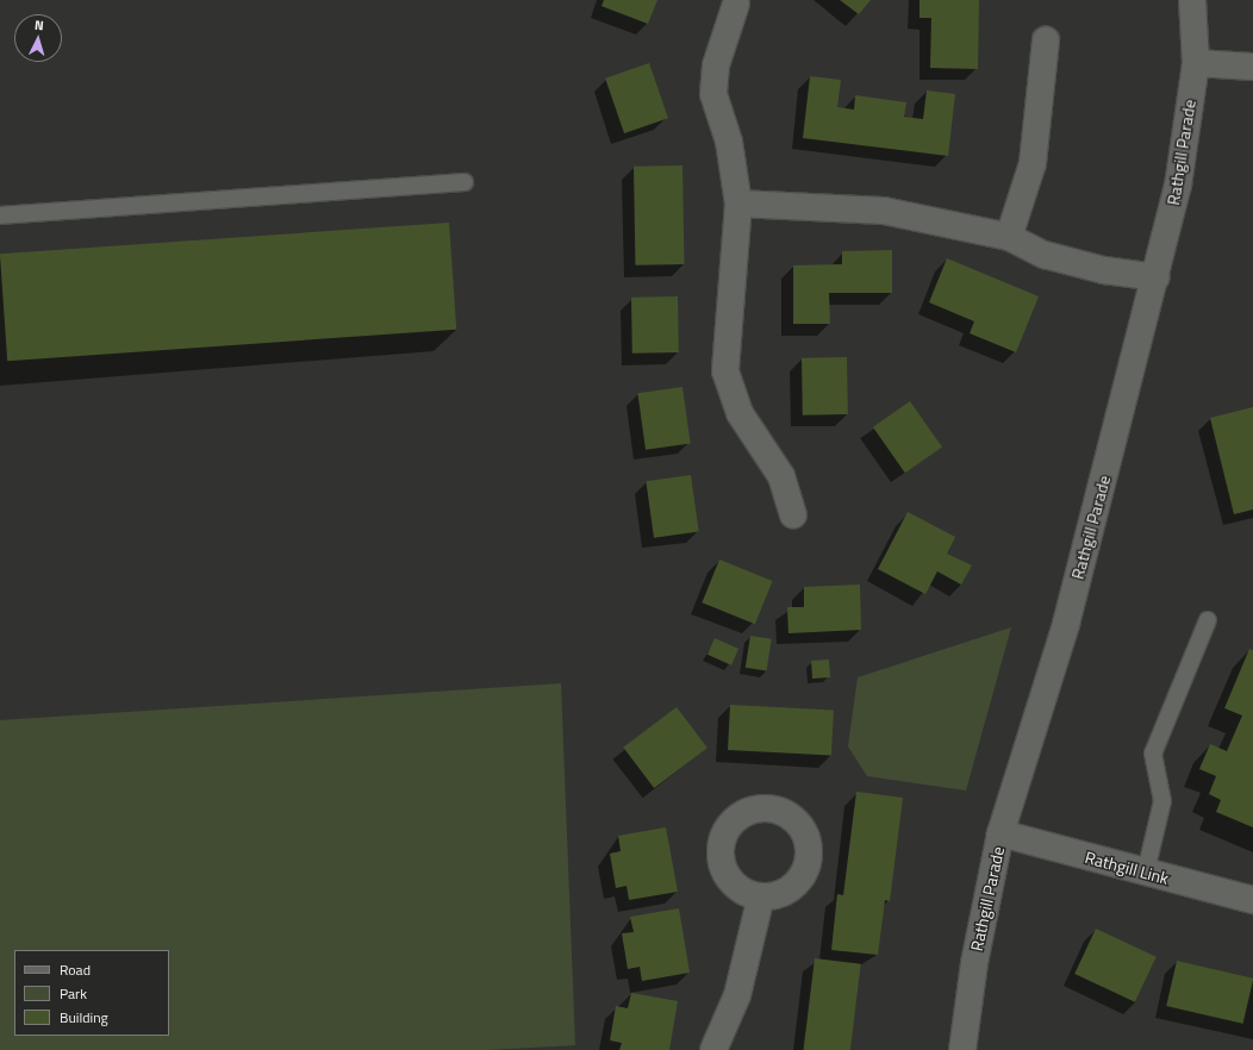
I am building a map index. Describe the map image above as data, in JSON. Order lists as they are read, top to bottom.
{
  "streets": {
    "street": ["Rathgill Parade", "Rathgill Link"]
  },
  "crossings": [
    ["Rathgill Parade", "Rathgill Link"]
  ],
  "legend": ["Road", "Park", "Building"],
  "north": "top"
}
